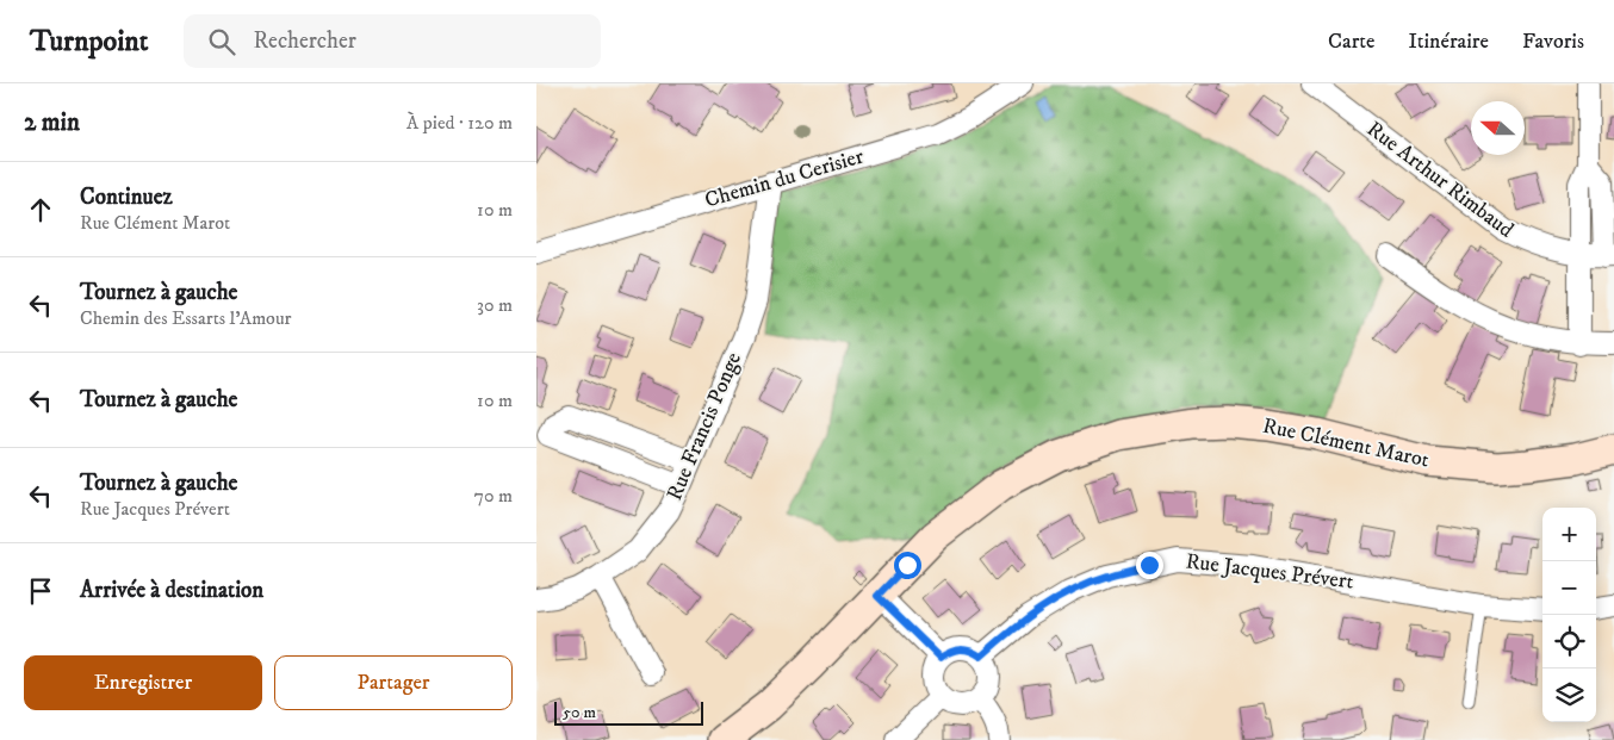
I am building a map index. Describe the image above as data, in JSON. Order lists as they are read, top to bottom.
{
  "streets": {
    "street": [
      "Chemin du Cerisier",
      "Rue Arthur Rimbaud",
      "Rue Francis Ponge",
      "Rue Clément Marot",
      "Rue Jacques Prévert"
    ]
  },
  "crossings": [
    ["Chemin du Cerisier", "Rue Francis Ponge"]
  ],
  "scale_bar": "50 m",
  "north": "left",
  "page": {
    "header": "Turnpoint",
    "search": "Rechercher",
    "nav": ["Carte", "Itinéraire", "Favoris"],
    "heading": ["2 min", "À pied · 120 m"],
    "list": [
      ["Continuez", "Rue Clément Marot", "10 m"],
      ["Tournez à gauche", "Chemin des Essarts l’Amour", "30 m"],
      ["Tournez à gauche", "10 m"],
      ["Tournez à gauche", "Rue Jacques Prévert", "70 m"],
      "Arrivée à destination"
    ],
    "map_buttons": ["+", "−"],
    "buttons": ["Enregistrer", "Partager"],
    "scale": "50 m"
  }
}
